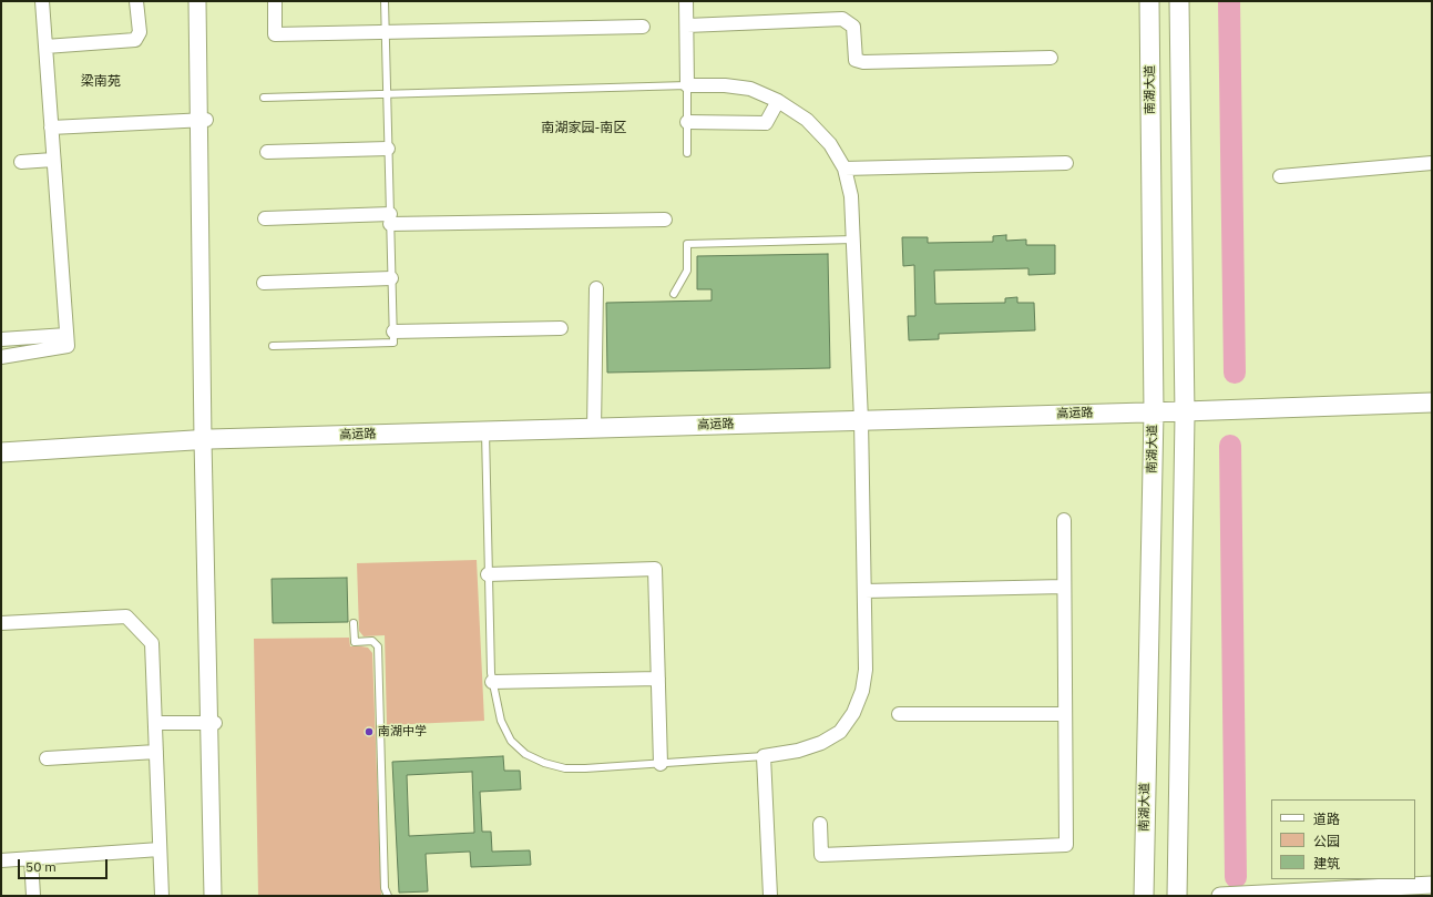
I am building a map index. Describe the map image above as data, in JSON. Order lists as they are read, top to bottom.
{
  "streets": {
    "main road": ["南湖大道", "高运路"]
  },
  "crossings": [
    ["南湖大道", "高运路"]
  ],
  "districts": ["梁南苑", "南湖家园-南区"],
  "places": ["南湖中学"],
  "legend": ["道路", "公园", "建筑"],
  "scale_bar": "50 m"
}
